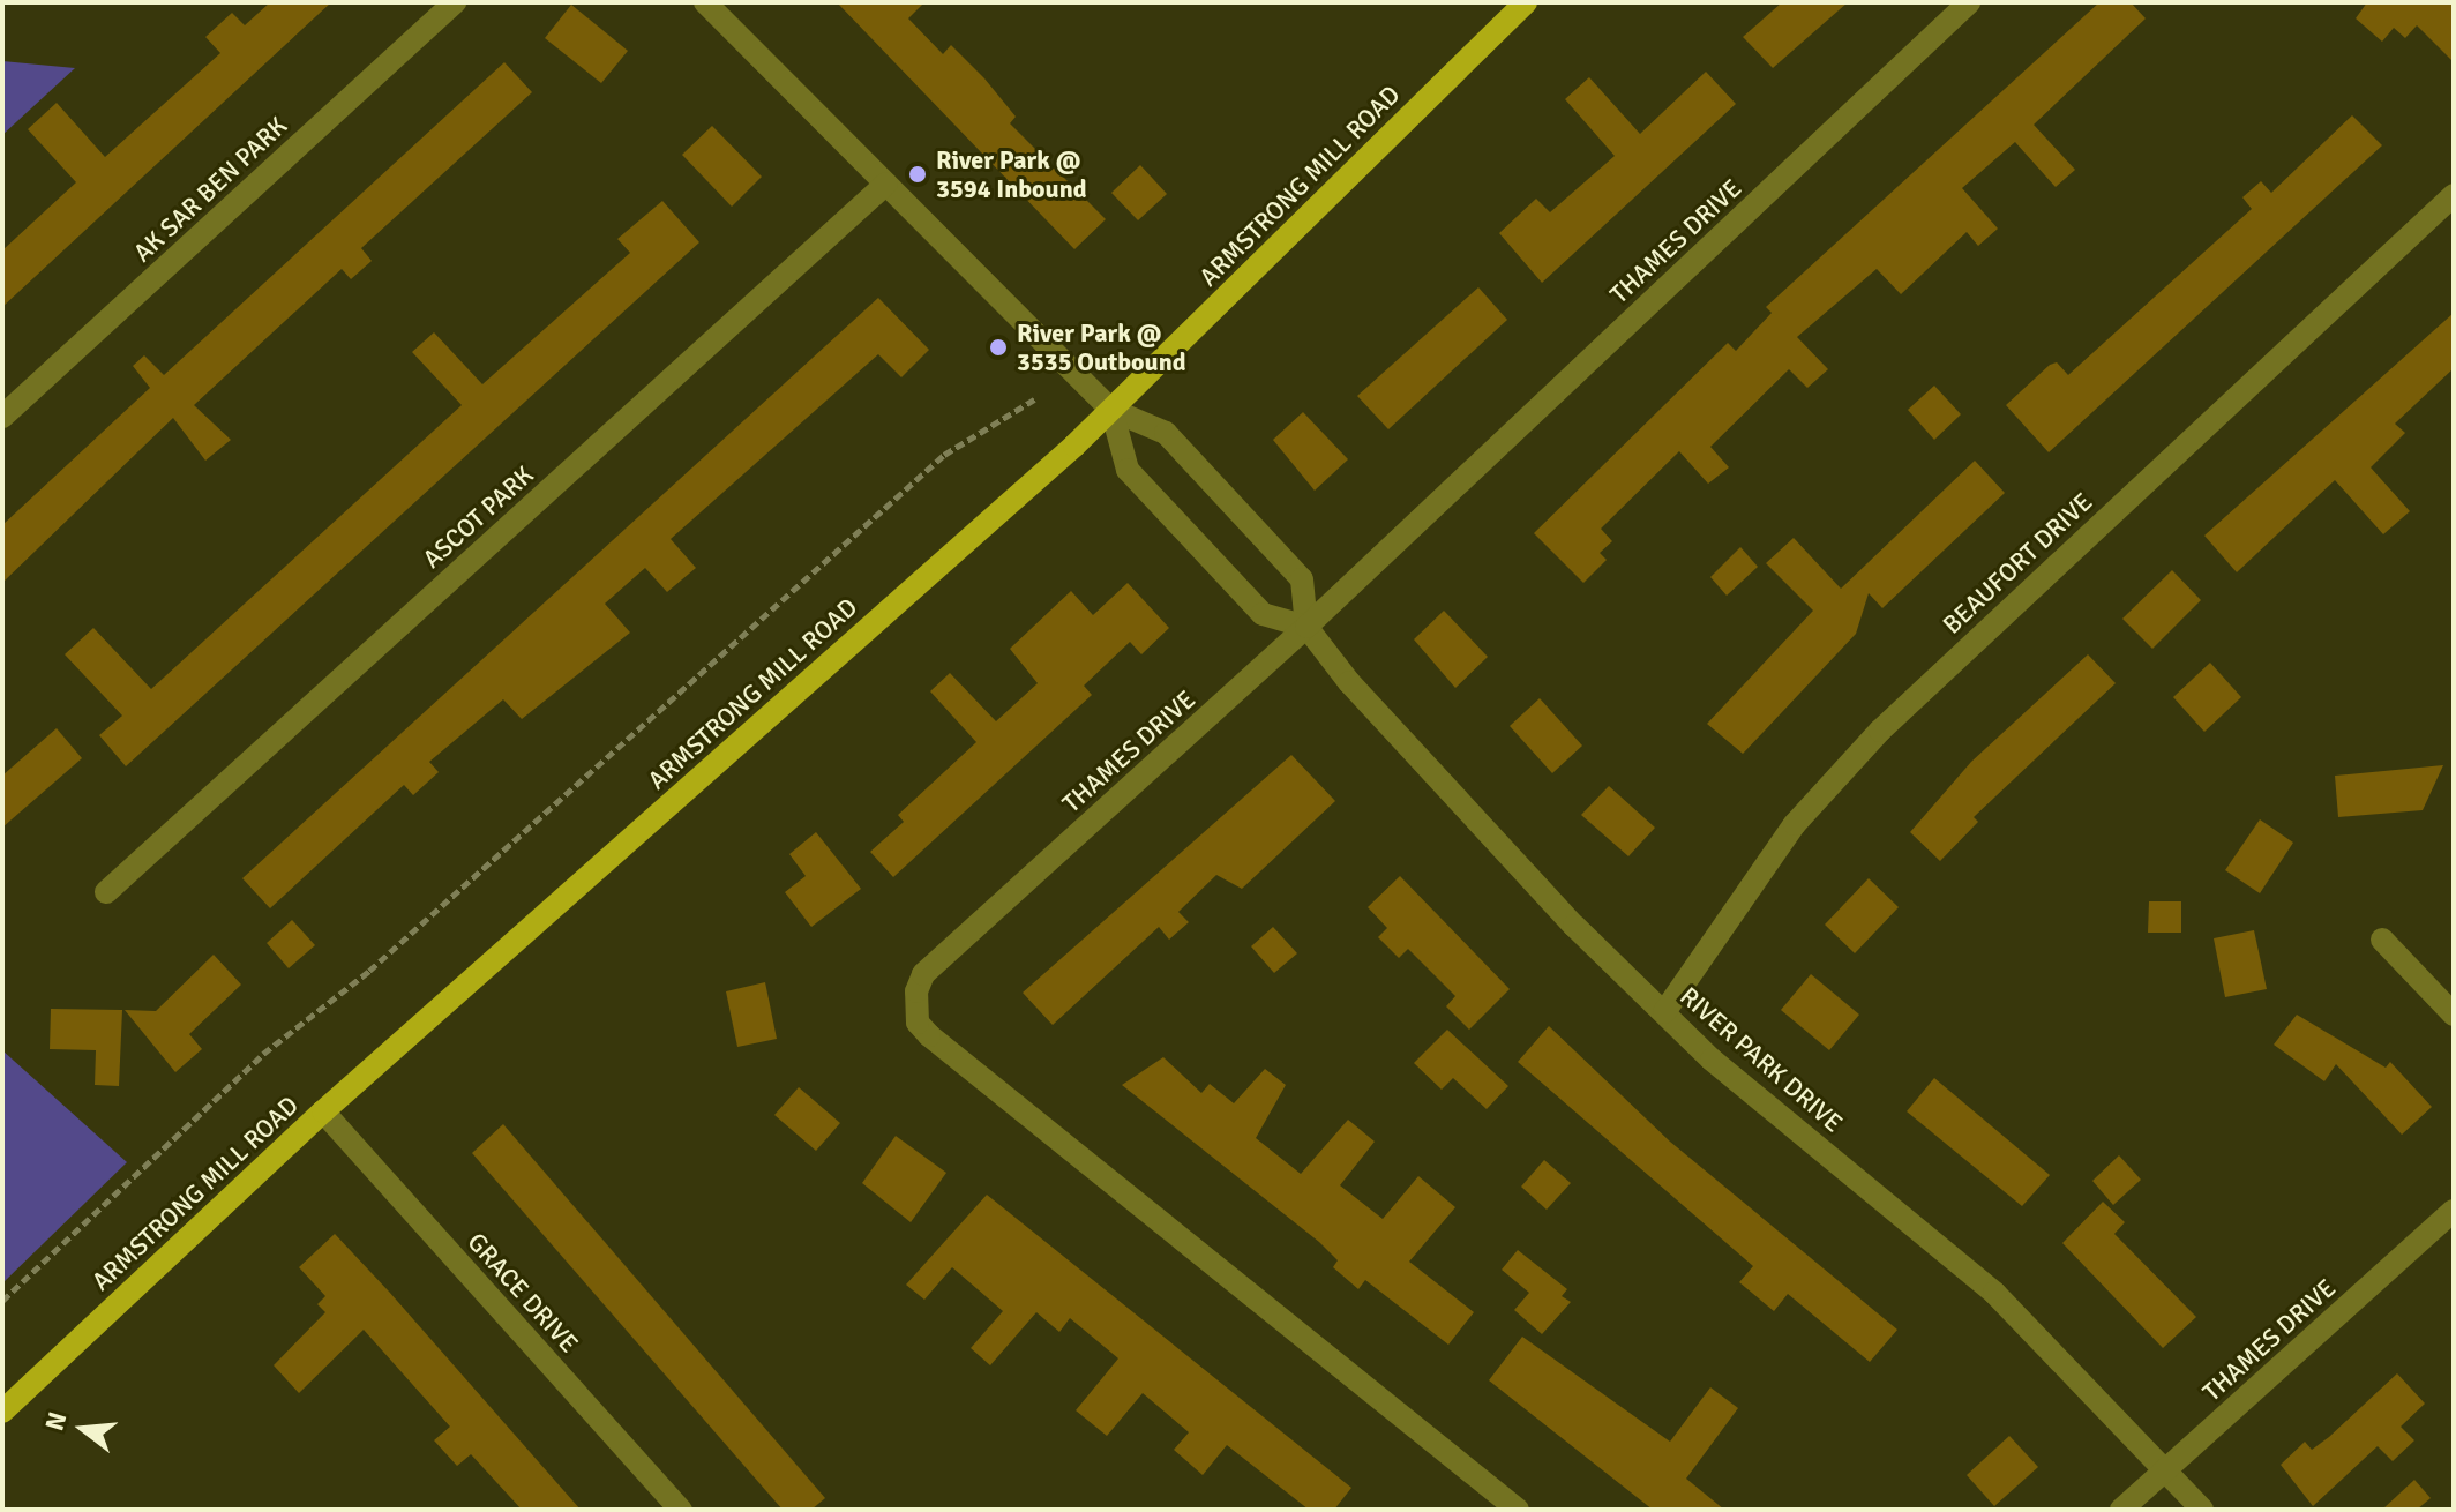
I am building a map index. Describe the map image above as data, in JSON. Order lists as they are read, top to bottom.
{
  "streets": {
    "main road": ["ARMSTRONG MILL ROAD"],
    "street": [
      "AK SAR BEN PARK",
      "THAMES DRIVE",
      "ASCOT PARK",
      "BEAUFORT DRIVE",
      "RIVER PARK DRIVE",
      "GRACE DRIVE"
    ]
  },
  "crossings": [
    ["ARMSTRONG MILL ROAD", "GRACE DRIVE"],
    ["THAMES DRIVE", "RIVER PARK DRIVE"],
    ["BEAUFORT DRIVE", "RIVER PARK DRIVE"]
  ],
  "places": ["River Park @ 3594 Inbound", "River Park @ 3535 Outbound"],
  "north": "left"
}
